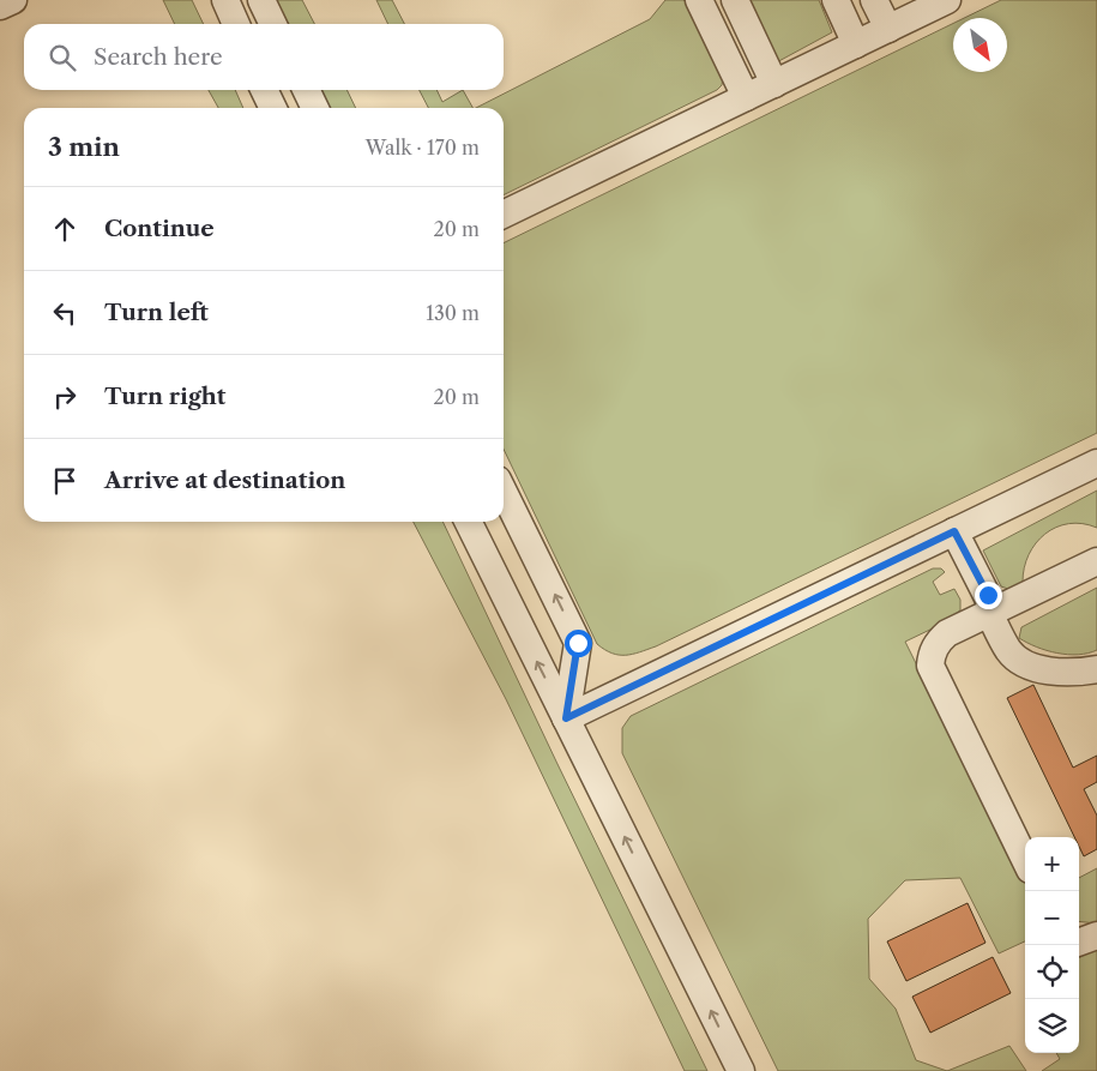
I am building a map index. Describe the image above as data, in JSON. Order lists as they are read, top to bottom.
{
  "north": "bottom right",
  "page": {
    "search": "Search here",
    "heading": ["3 min", "Walk · 170 m"],
    "list": [
      ["Continue", "20 m"],
      ["Turn left", "130 m"],
      ["Turn right", "20 m"],
      "Arrive at destination"
    ],
    "map_buttons": ["+", "−"]
  }
}
